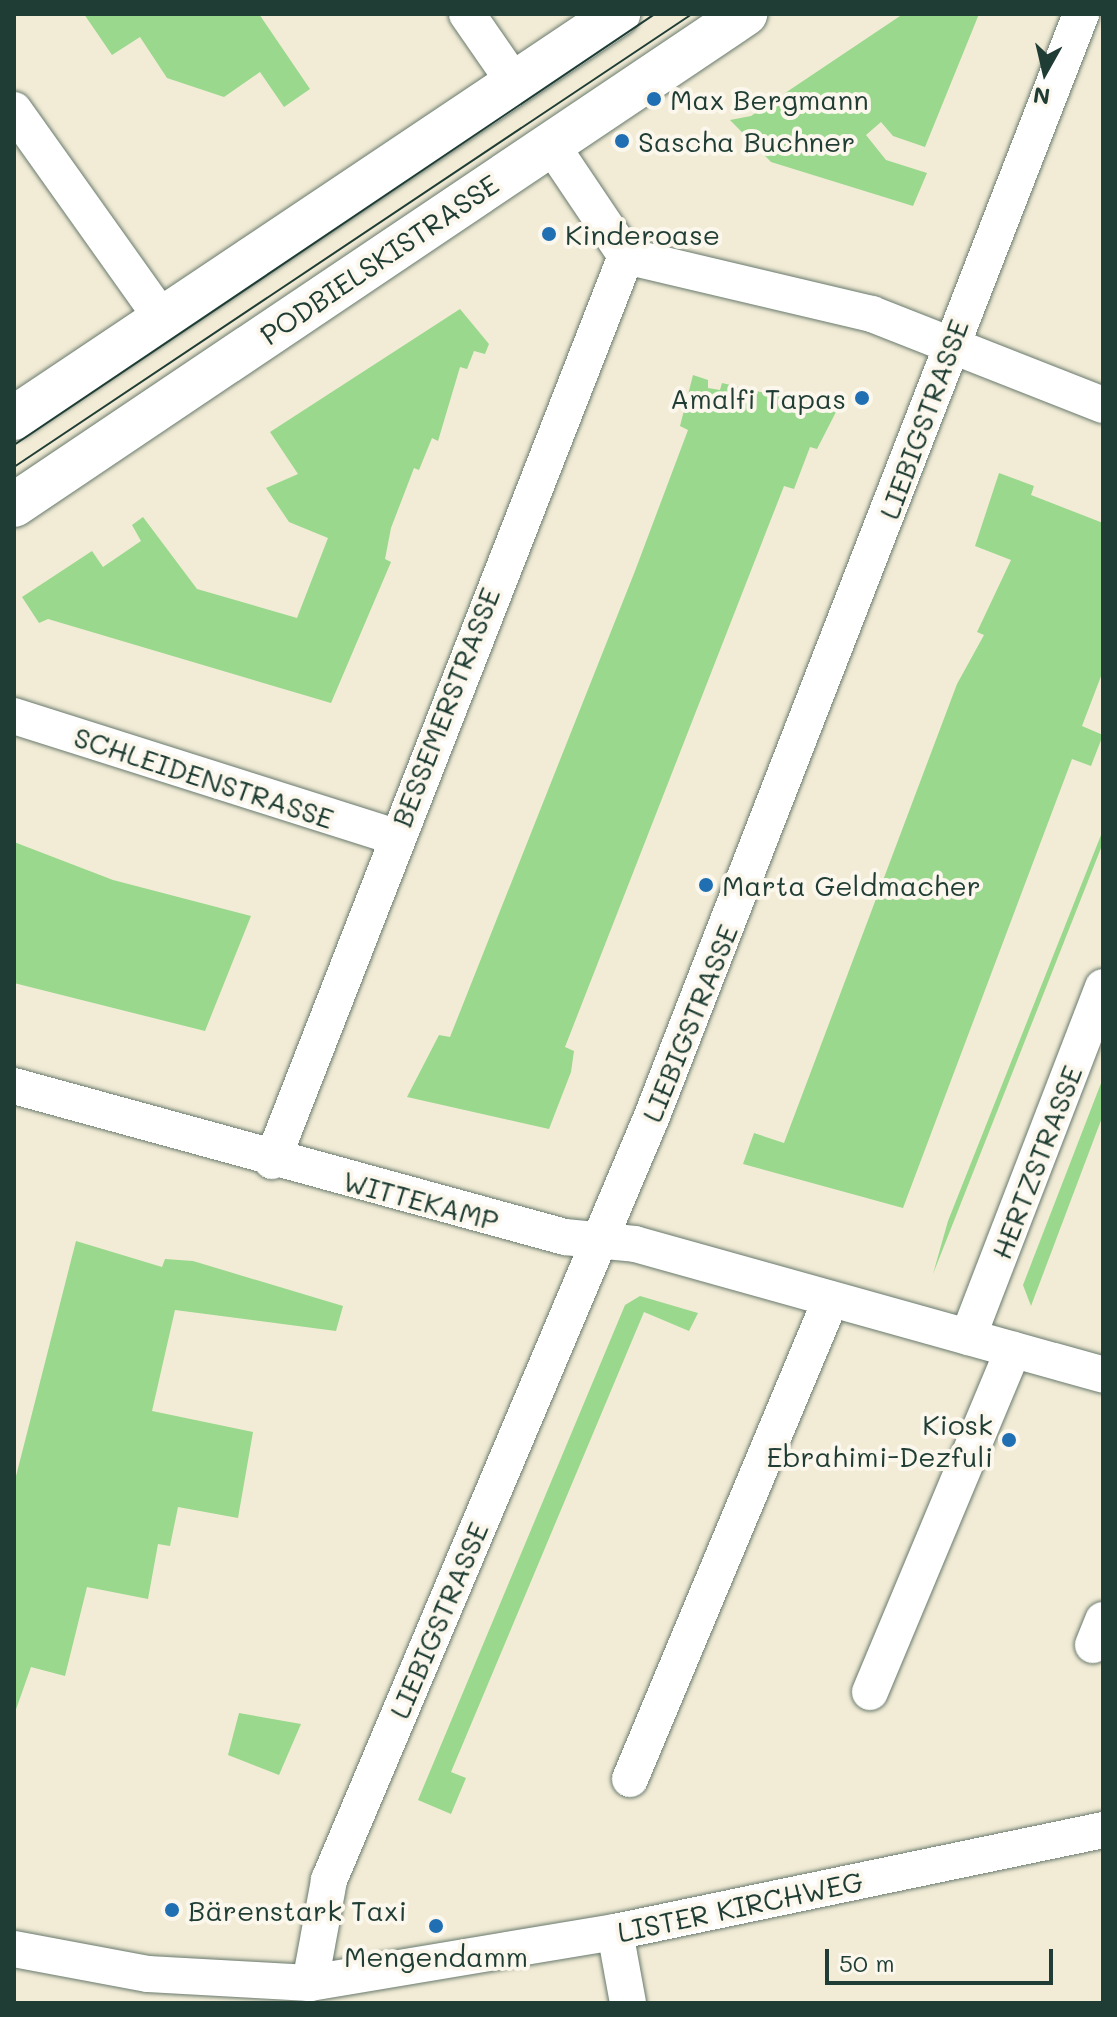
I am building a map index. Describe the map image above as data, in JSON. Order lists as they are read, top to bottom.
{
  "streets": {
    "main road": ["PODBIELSKISTRASSE"],
    "street": [
      "LIEBIGSTRASSE",
      "BESSEMERSTRASSE",
      "SCHLEIDENSTRASSE",
      "HERTZSTRASSE",
      "WITTEKAMP",
      "LISTER KIRCHWEG"
    ]
  },
  "crossings": [
    ["LIEBIGSTRASSE", "WITTEKAMP"],
    ["LIEBIGSTRASSE", "LISTER KIRCHWEG"],
    ["BESSEMERSTRASSE", "SCHLEIDENSTRASSE"],
    ["BESSEMERSTRASSE", "WITTEKAMP"],
    ["HERTZSTRASSE", "WITTEKAMP"]
  ],
  "places": [
    "Max Bergmann",
    "Sascha Buchner",
    "Kinderoase",
    "Amalfi Tapas",
    "Marta Geldmacher",
    "Kiosk Ebrahimi-Dezfuli",
    "Bärenstark Taxi",
    "Mengendamm"
  ],
  "scale_bar": "50 m",
  "north": "bottom"
}
